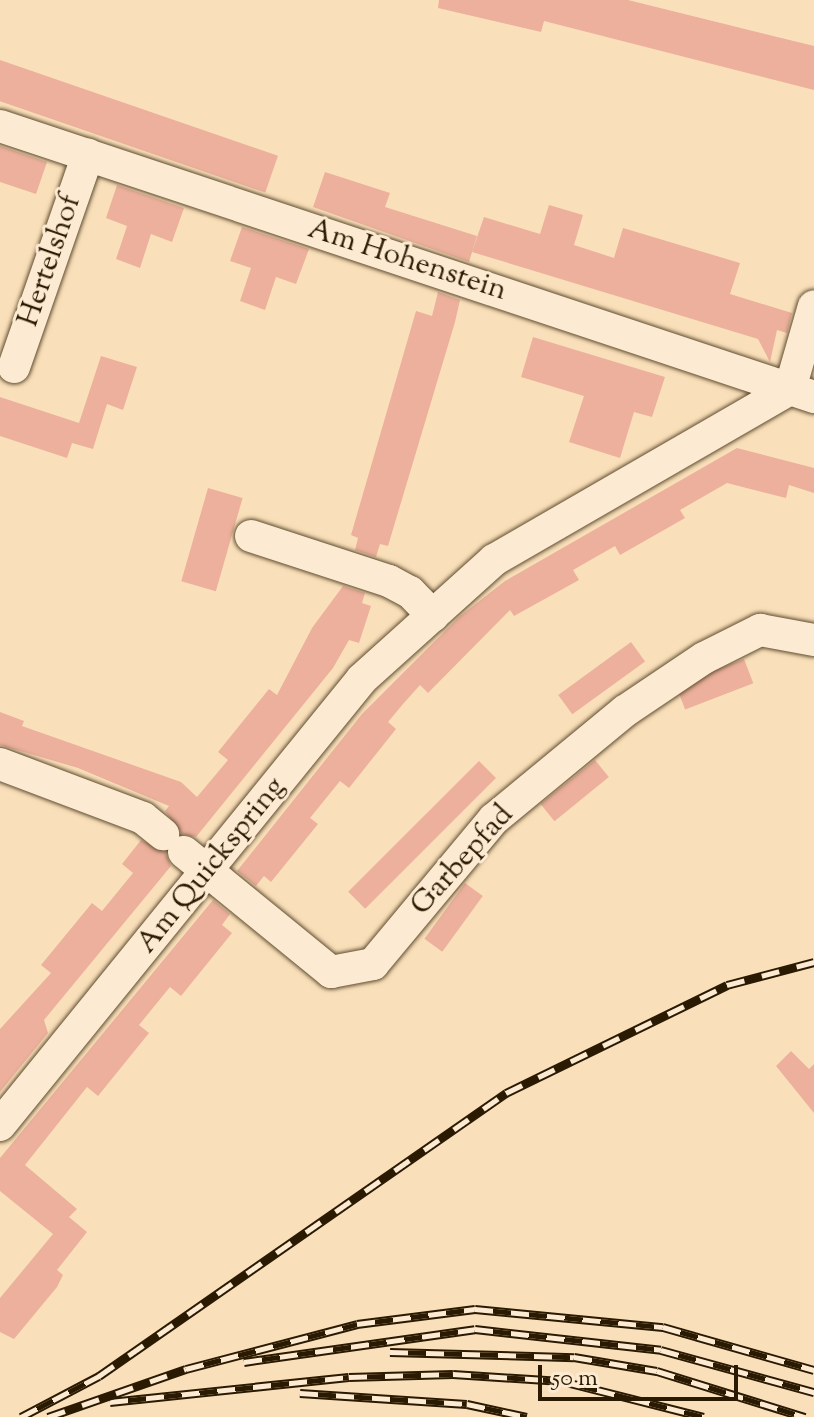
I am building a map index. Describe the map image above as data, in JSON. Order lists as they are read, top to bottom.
{
  "streets": {
    "street": [
      "Hertelshof",
      "Am Hohenstein",
      "Garbepfad",
      "Am Quickspring"
    ]
  },
  "crossings": [
    ["Hertelshof", "Am Hohenstein"],
    ["Am Hohenstein", "Am Quickspring"],
    ["Garbepfad", "Am Quickspring"]
  ],
  "scale_bar": "50 m"
}
